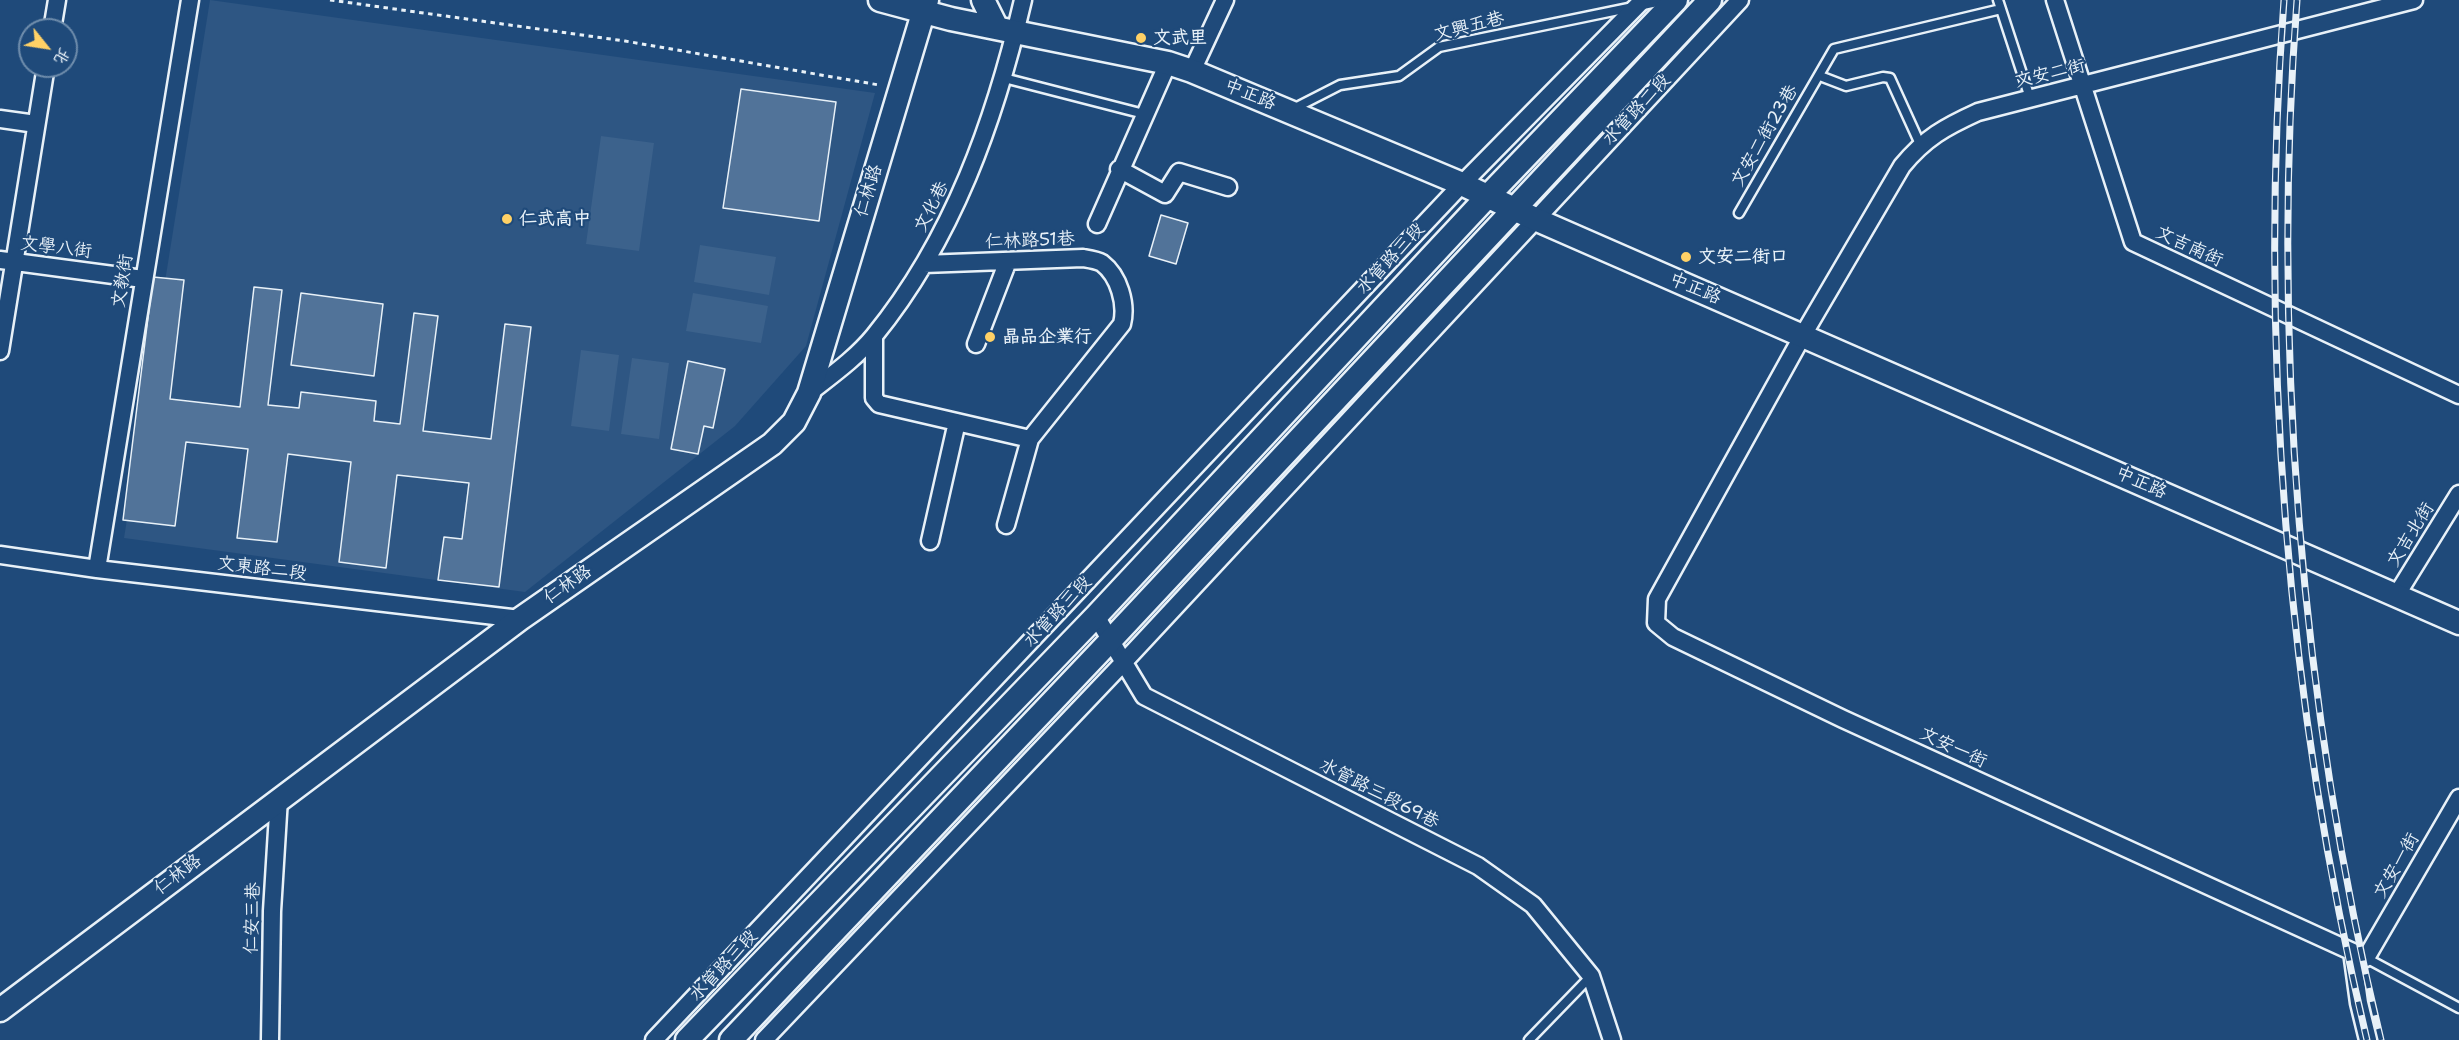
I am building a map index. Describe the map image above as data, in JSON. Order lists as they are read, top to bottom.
{
  "streets": {
    "main road": [
      "中正路",
      "水管路二段",
      "仁林路",
      "水管路三段"
    ],
    "street": [
      "文安二街",
      "文化巷",
      "仁林路51巷",
      "文吉南街",
      "文學八街",
      "文教街",
      "文吉北街",
      "文東路二段",
      "文安一街",
      "水管路三段69巷",
      "仁安三巷"
    ],
    "lane": ["文興五巷", "文安二街23巷"]
  },
  "crossings": [
    ["文興五巷", "中正路"],
    ["文安二街", "中正路"],
    ["文安二街", "文吉南街"],
    ["文安二街", "文安一街"],
    ["中正路", "水管路二段"],
    ["中正路", "仁林路"],
    ["中正路", "文化巷"],
    ["中正路", "水管路三段"],
    ["中正路", "文吉北街"],
    ["中正路", "文安一街"],
    ["仁林路", "文化巷"],
    ["仁林路", "文東路二段"],
    ["仁林路", "仁安三巷"],
    ["文化巷", "仁林路51巷"],
    ["文學八街", "文教街"],
    ["水管路三段", "水管路三段69巷"],
    ["文教街", "文東路二段"]
  ],
  "places": [
    "文武里",
    "仁武高中",
    "文安二街口",
    "晶品企業行"
  ],
  "north": "bottom right"
}
